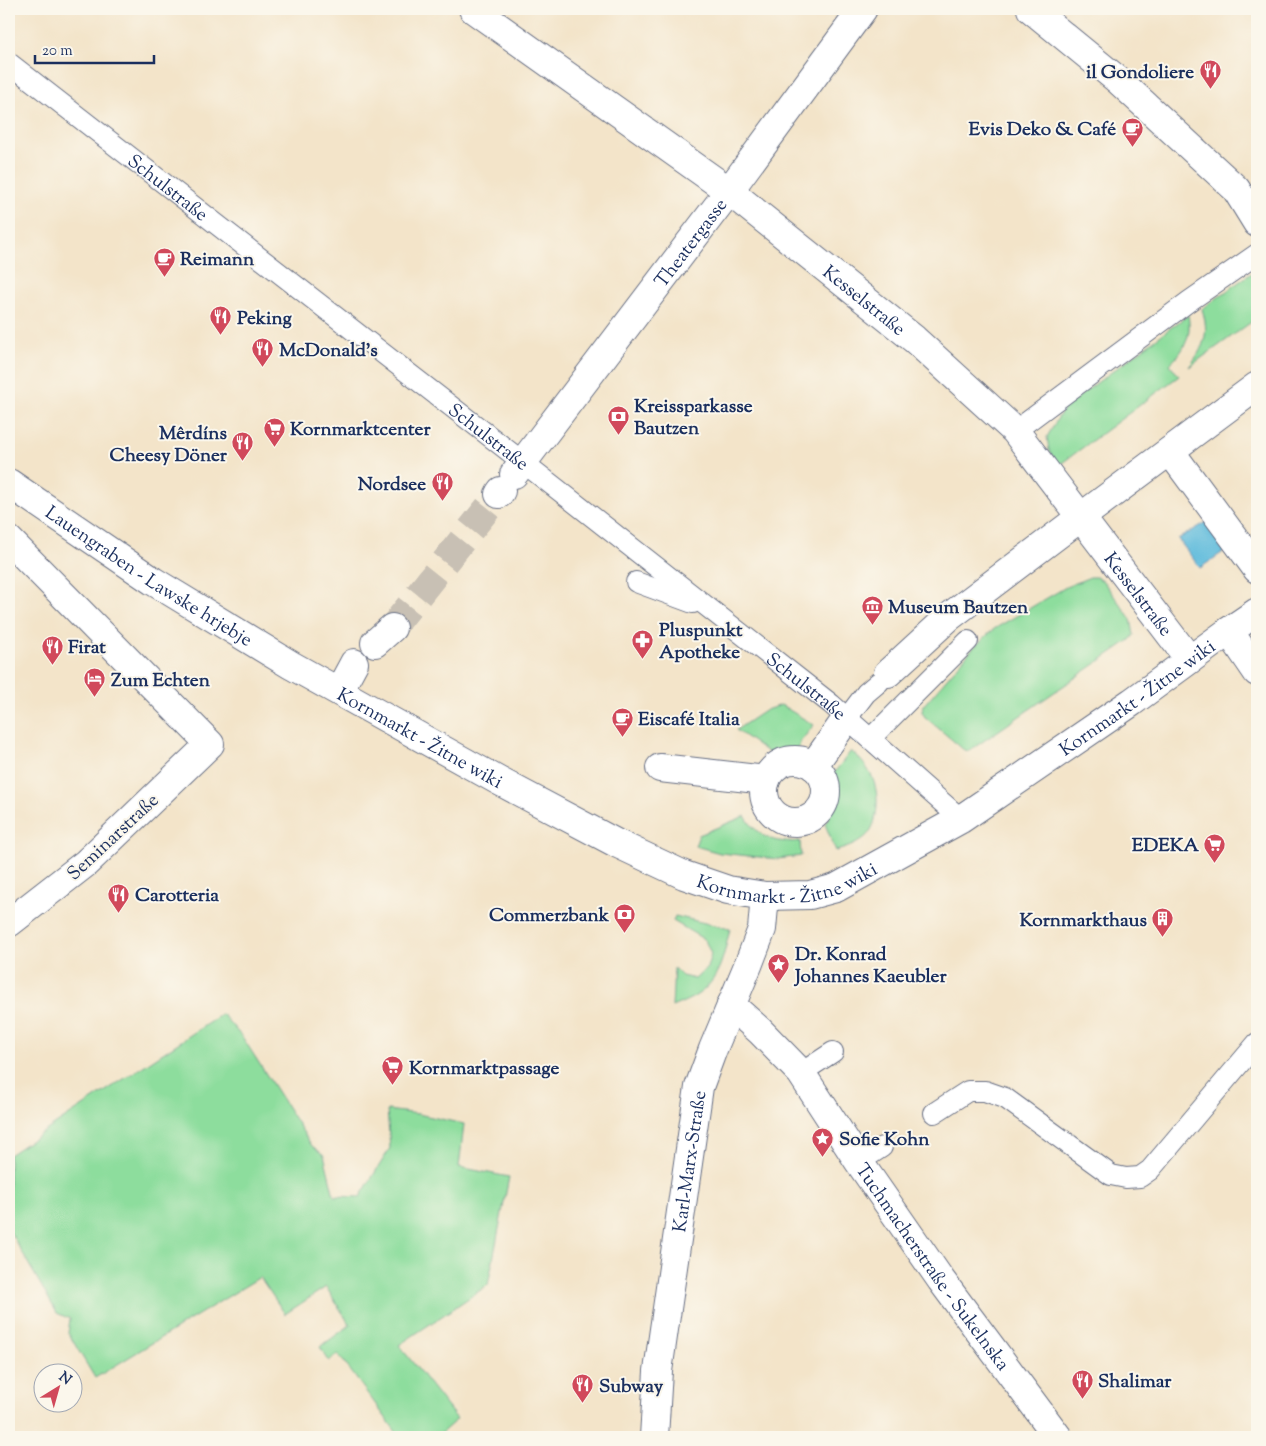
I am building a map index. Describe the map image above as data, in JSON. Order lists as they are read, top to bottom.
{
  "streets": {
    "street": [
      "Theatergasse",
      "Kesselstraße",
      "Lauengraben - Lawske hrjebje",
      "Kornmarkt - Žitne wiki",
      "Seminarstraße",
      "Karl-Marx-Straße",
      "Tuchmacherstraße - Sukelnska"
    ],
    "lane": ["Schulstraße"]
  },
  "crossings": [
    ["Schulstraße", "Theatergasse"],
    ["Schulstraße", "Kornmarkt - Žitne wiki"],
    ["Theatergasse", "Kesselstraße"],
    ["Kesselstraße", "Kornmarkt - Žitne wiki"],
    ["Lauengraben - Lawske hrjebje", "Kornmarkt - Žitne wiki"],
    ["Kornmarkt - Žitne wiki", "Karl-Marx-Straße"],
    ["Karl-Marx-Straße", "Tuchmacherstraße - Sukelnska"]
  ],
  "places": {
    "restaurant": [
      "il Gondoliere",
      "Peking",
      "McDonald's",
      "Mêrdíns Cheesy Döner",
      "Nordsee",
      "Firat",
      "Carotteria",
      "Shalimar",
      "Subway"
    ],
    "cafe": ["Evis Deko & Café", "Reimann", "Eiscafé Italia"],
    "bank": ["Kreissparkasse Bautzen", "Commerzbank"],
    "supermarket": ["Kornmarktcenter", "EDEKA", "Kornmarktpassage"],
    "museum": ["Museum Bautzen"],
    "pharmacy": ["Pluspunkt Apotheke"],
    "hotel": ["Zum Echten"],
    "building": ["Kornmarkthaus"],
    "place": ["Dr. Konrad Johannes Kaeubler", "Sofie Kohn"]
  },
  "scale_bar": "20 m",
  "north": "top right"
}
